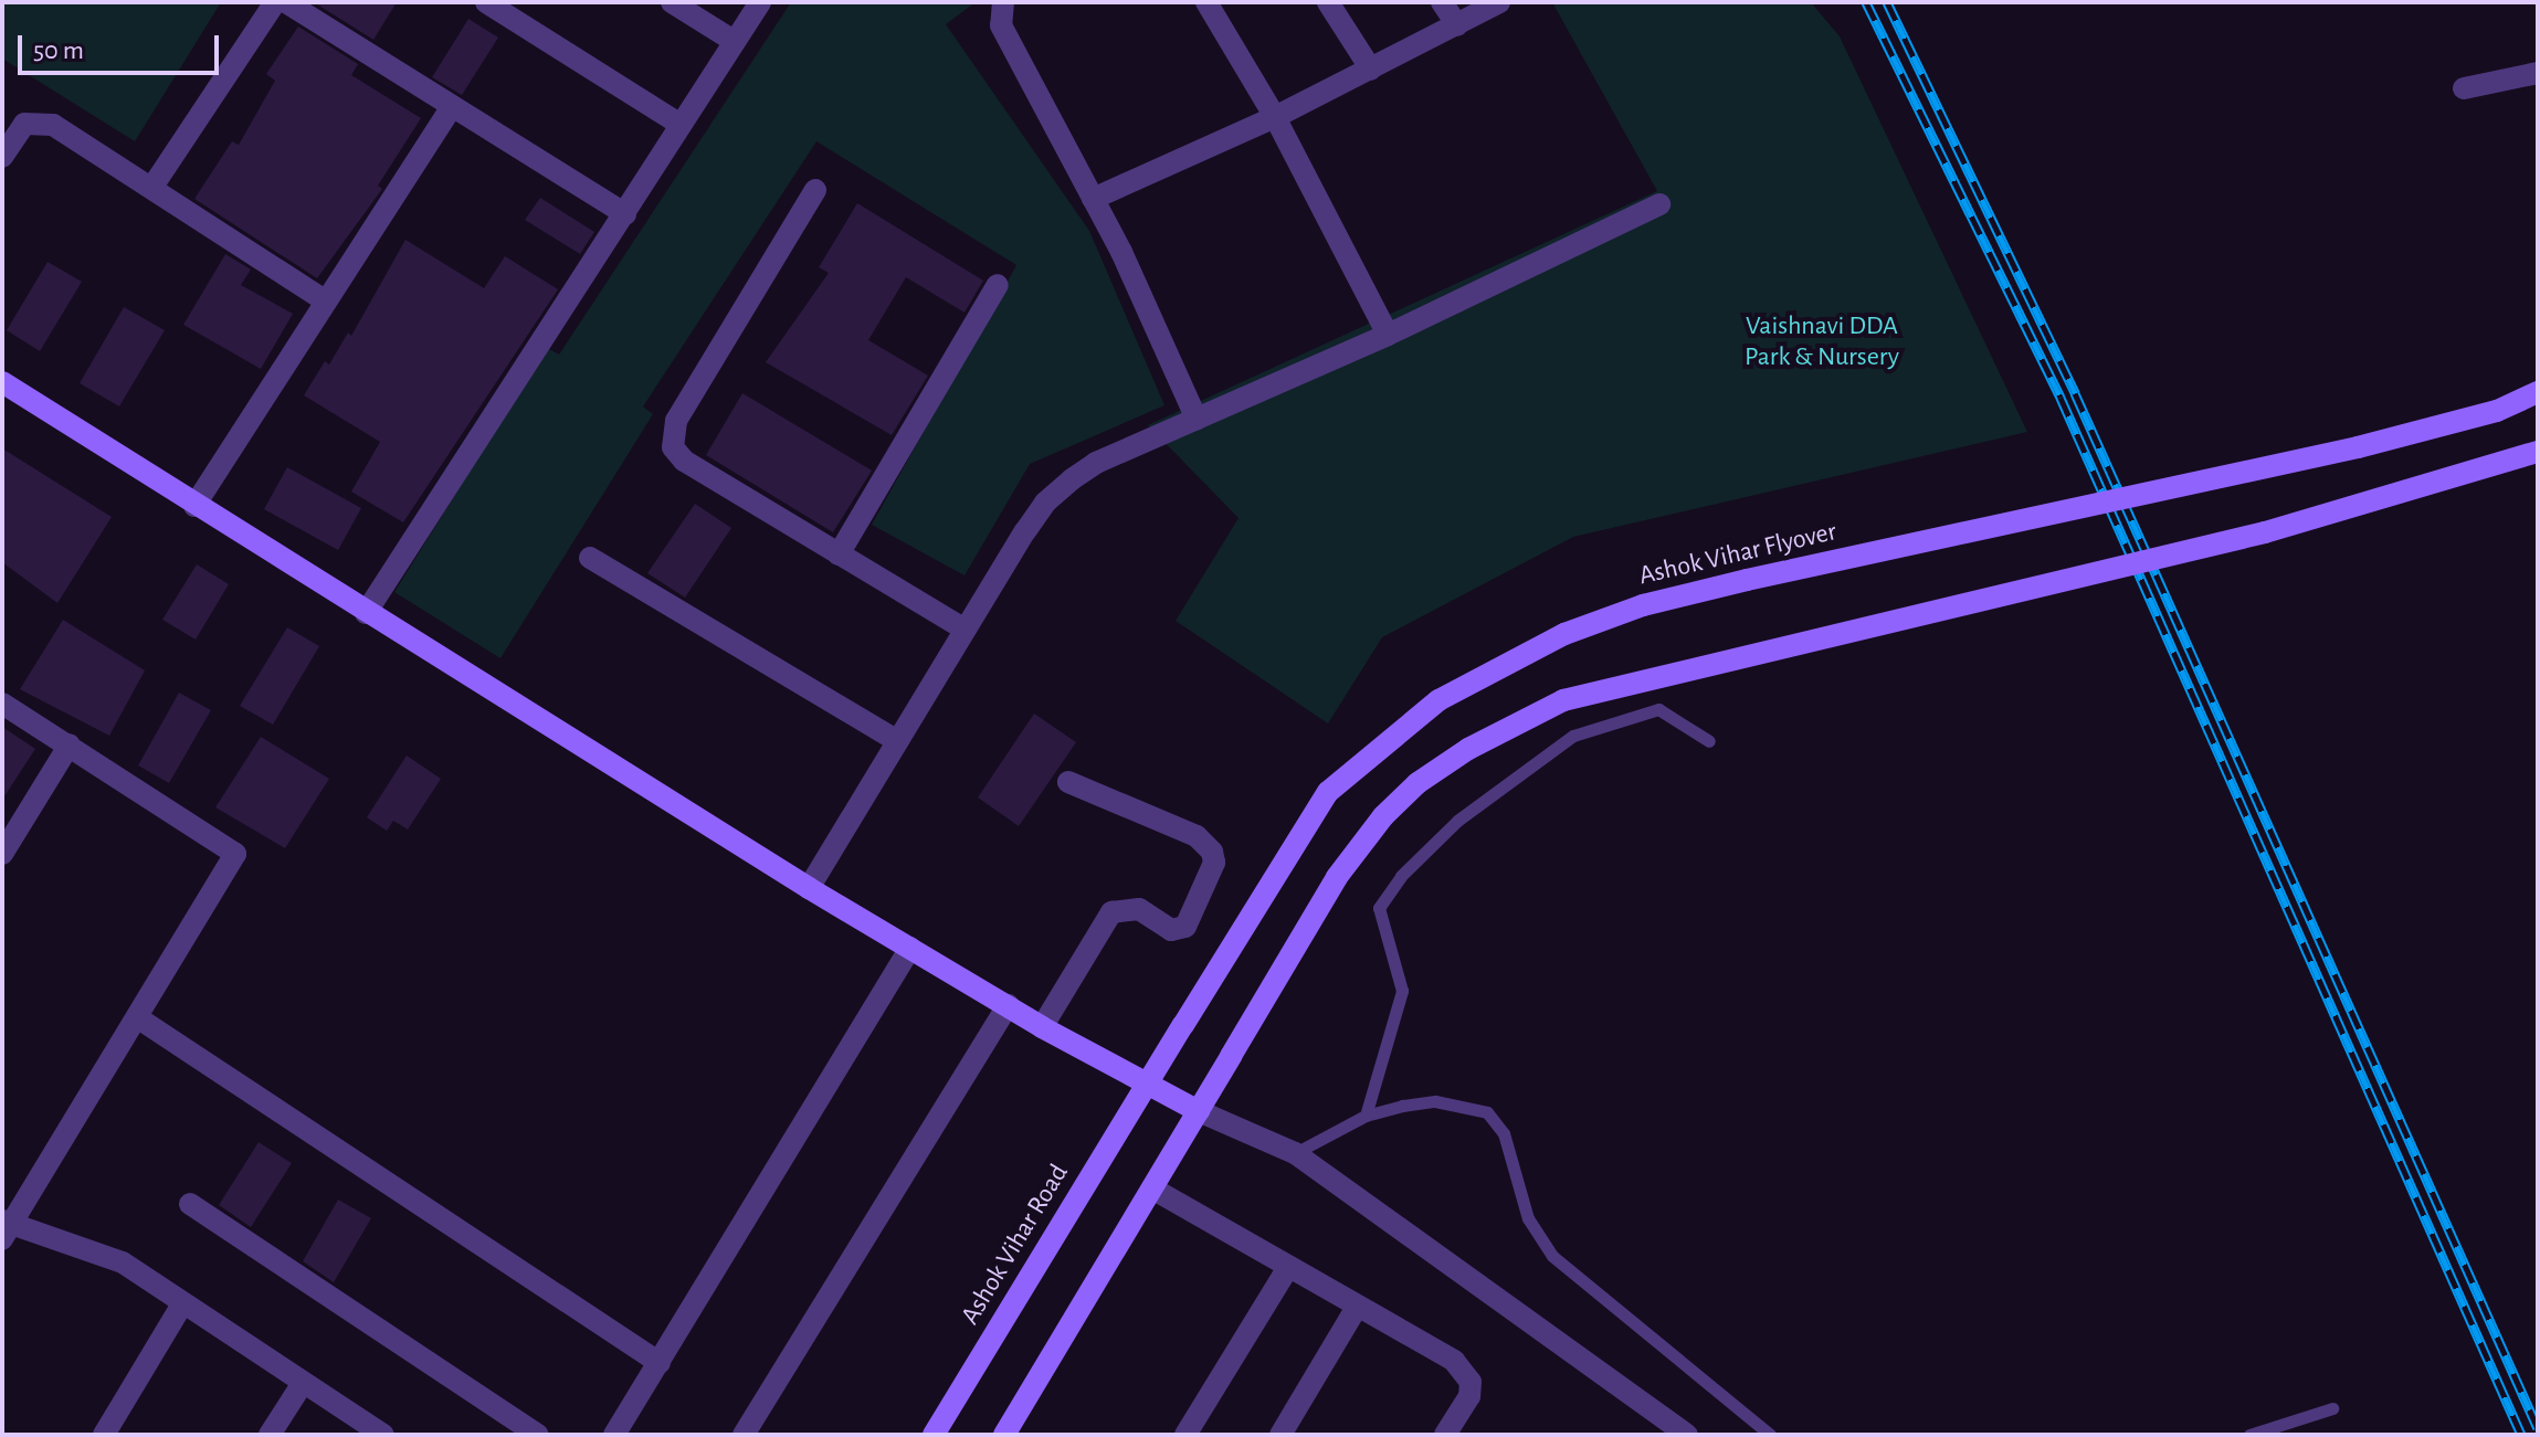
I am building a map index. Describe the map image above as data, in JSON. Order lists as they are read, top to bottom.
{
  "streets": {
    "main road": ["Ashok Vihar Flyover", "Ashok Vihar Road"]
  },
  "crossings": [
    ["Ashok Vihar Flyover", "Ashok Vihar Road"]
  ],
  "parks": ["Vaishnavi DDA Park & Nursery"],
  "scale_bar": "50 m"
}
